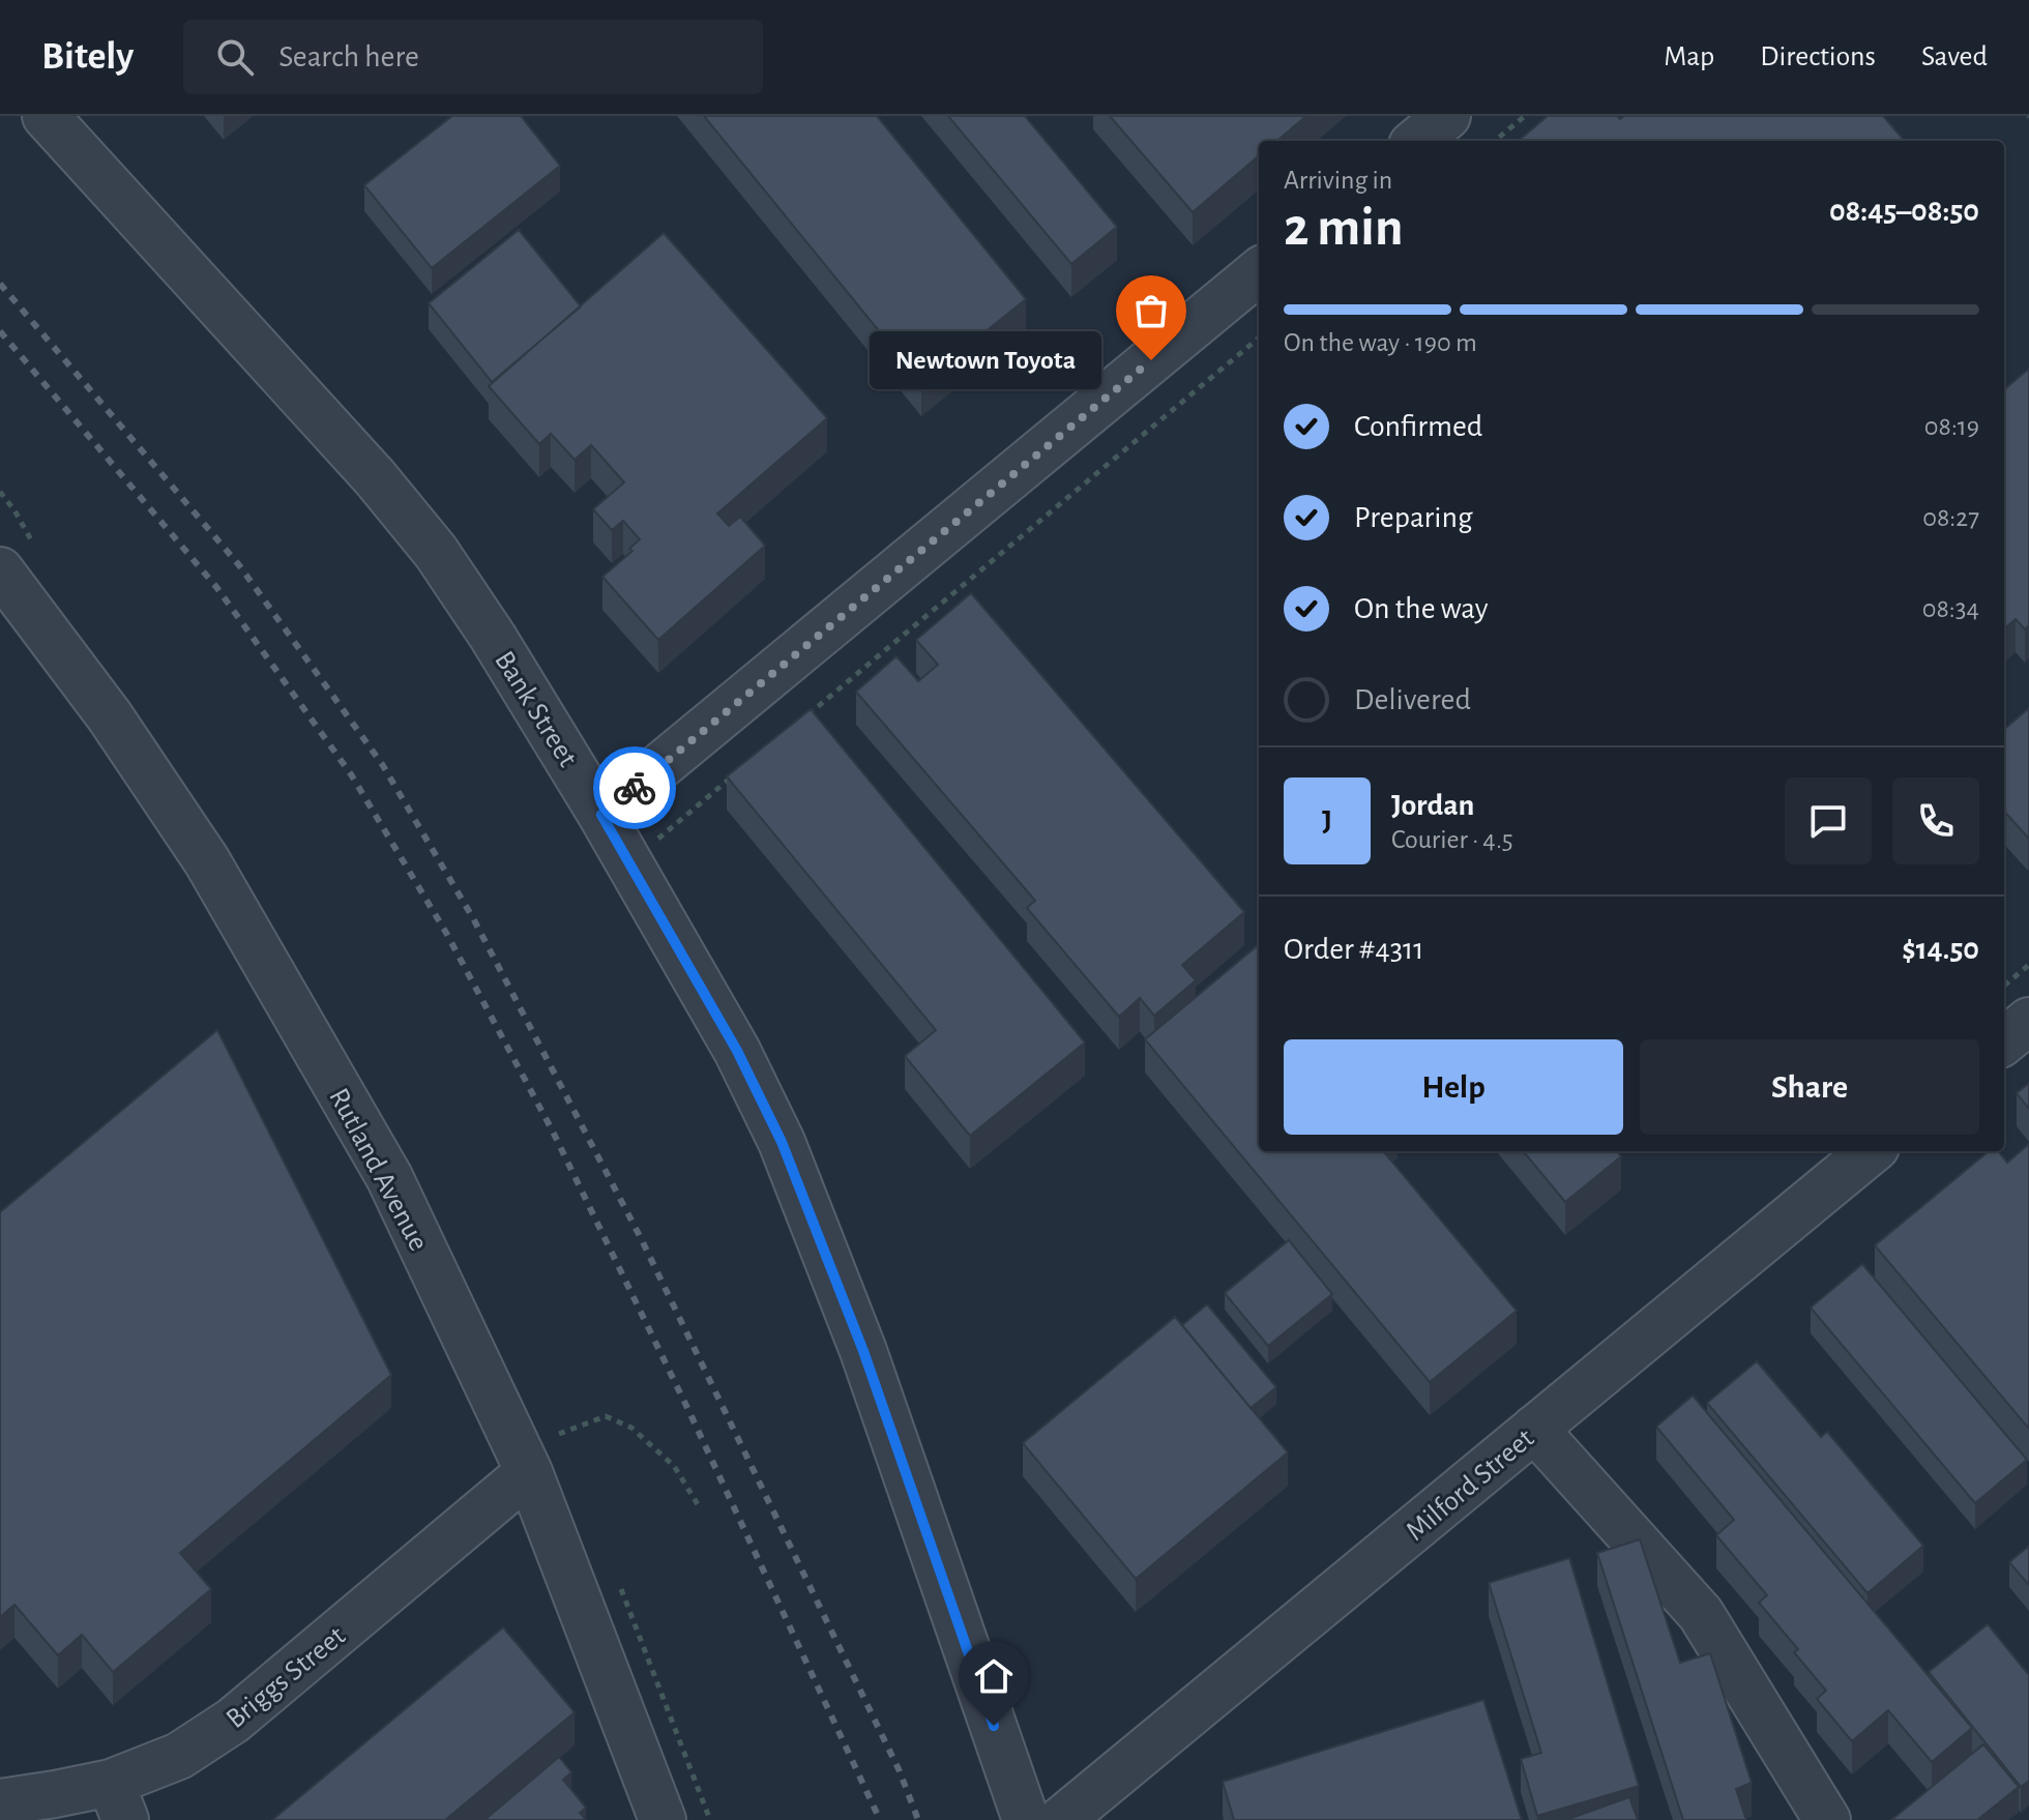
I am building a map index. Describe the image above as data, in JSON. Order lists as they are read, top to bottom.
{
  "streets": {
    "street": [
      "Bank Street",
      "Rutland Avenue",
      "Milford Street",
      "Briggs Street"
    ]
  },
  "crossings": [
    ["Rutland Avenue", "Briggs Street"]
  ],
  "places": ["Newtown Toyota"],
  "page": {
    "header": "Bitely",
    "search": "Search here",
    "nav": ["Map", "Directions", "Saved"],
    "heading": ["2 min", "Arriving in", "08:45–08:50"],
    "panel": [
      "Jordan",
      "Courier · 4.5",
      "Order #4311",
      "$14.50"
    ],
    "bar": "On the way · 190 m",
    "bubble": "Newtown Toyota",
    "list": [
      ["Confirmed", "08:19"],
      ["Preparing", "08:27"],
      ["On the way", "08:34"],
      "Delivered"
    ],
    "round": "J",
    "buttons": ["Help", "Share"]
  }
}
